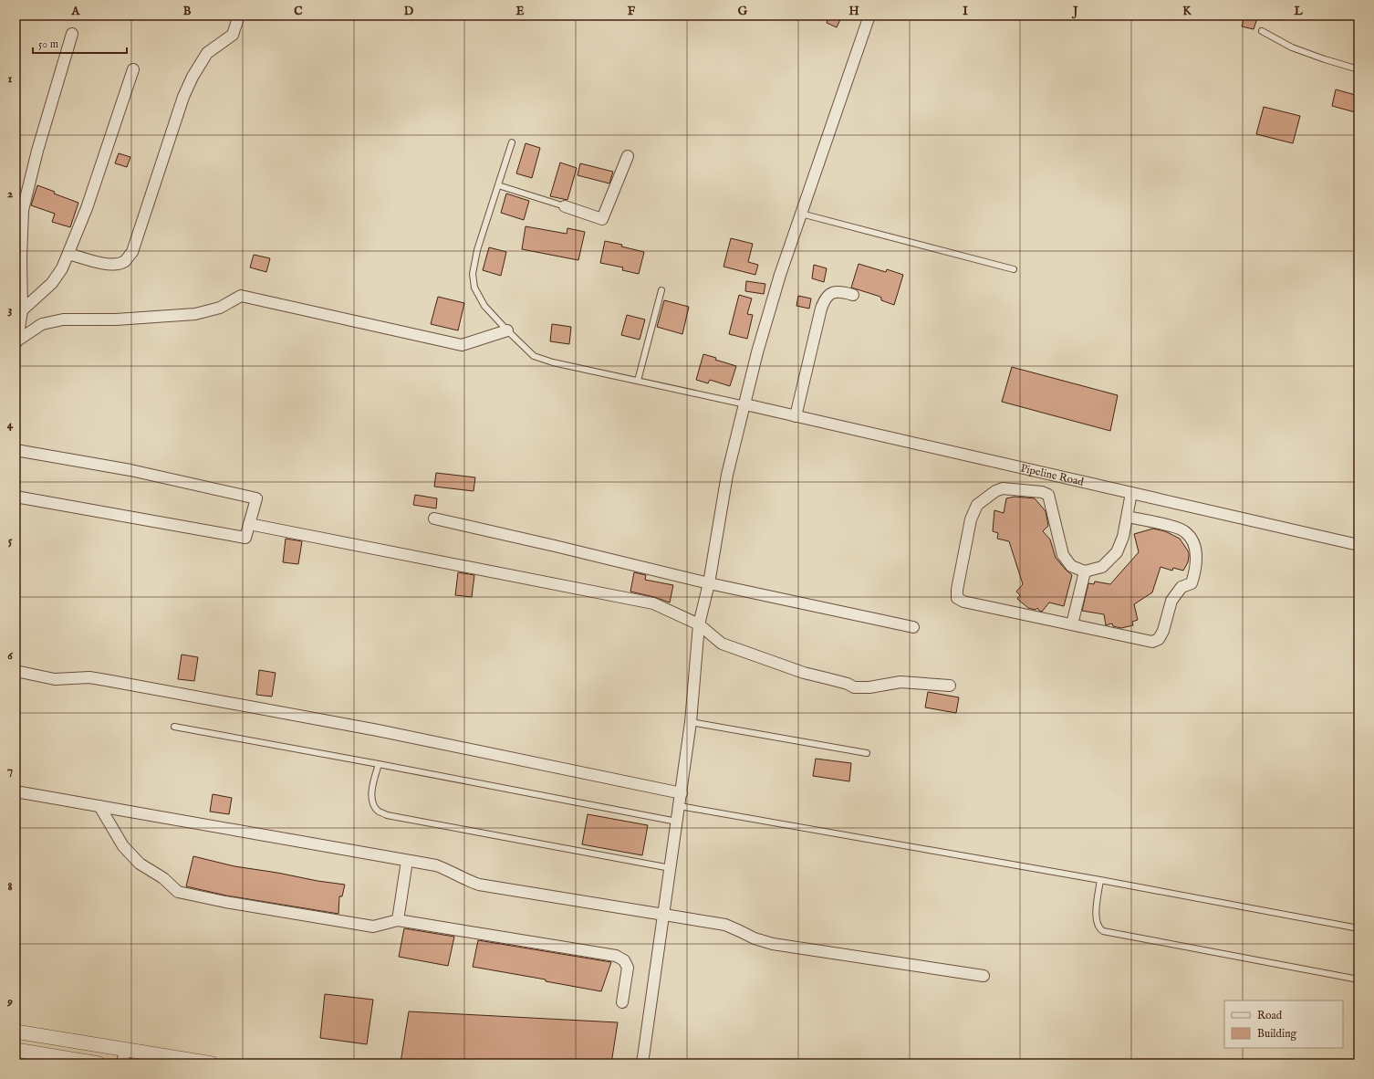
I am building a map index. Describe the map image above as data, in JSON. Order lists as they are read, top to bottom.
{
  "streets": {
    "street": ["Pipeline Road"]
  },
  "legend": ["Road", "Building"],
  "scale_bar": "50 m",
  "grid": {
    "columns": [
      "A",
      "B",
      "C",
      "D",
      "E",
      "F",
      "G",
      "H",
      "I",
      "J",
      "K",
      "L"
    ],
    "rows": [
      "1",
      "2",
      "3",
      "4",
      "5",
      "6",
      "7",
      "8",
      "9"
    ]
  }
}
